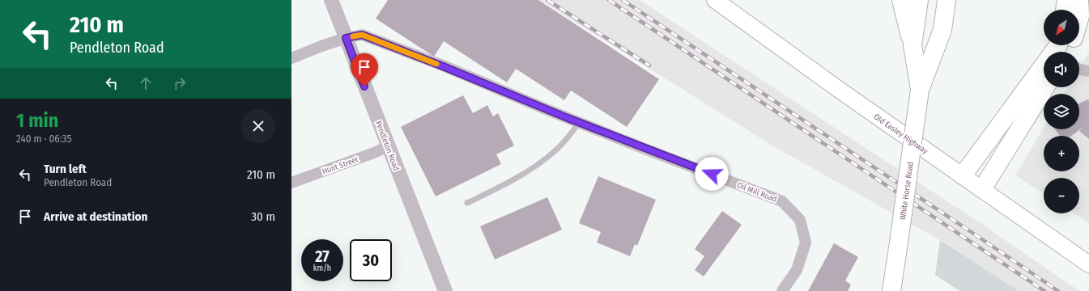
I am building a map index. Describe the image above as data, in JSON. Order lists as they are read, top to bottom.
{
  "streets": {
    "highway": ["White Horse Road"],
    "main road": ["Old Easley Highway"],
    "street": ["Pendleton Road", "Hunt Street", "Oil Mill Road"]
  },
  "crossings": [
    ["Pendleton Road", "Hunt Street"],
    ["Pendleton Road", "Oil Mill Road"]
  ],
  "north": "bottom left",
  "page": {
    "turn": ["210 m", "Pendleton Road"],
    "map_buttons": ["+", "−"],
    "heading": ["1 min", "240 m · 06:35"],
    "list": [
      {
        "name": "Turn left",
        "note": "Pendleton Road",
        "value": "210 m"
      },
      {
        "name": "Arrive at destination",
        "value": "30 m"
      }
    ],
    "speed": "27 km/h",
    "limit": "30"
  }
}
